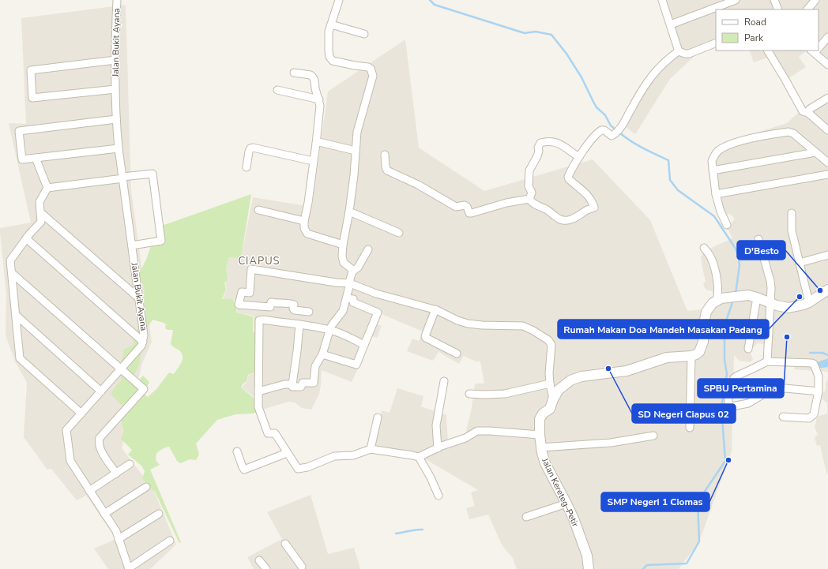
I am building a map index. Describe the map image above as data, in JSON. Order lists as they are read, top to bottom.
{
  "streets": {
    "street": ["Jalan Bukit Ayana", "Jalan Kereteg–Petir"]
  },
  "districts": ["CIAPUS"],
  "places": [
    "D'Besto",
    "Rumah Makan Doa Mandeh Masakan Padang",
    "SPBU Pertamina",
    "SD Negeri Ciapus 02",
    "SMP Negeri 1 Ciomas"
  ],
  "legend": ["Road", "Park"]
}
